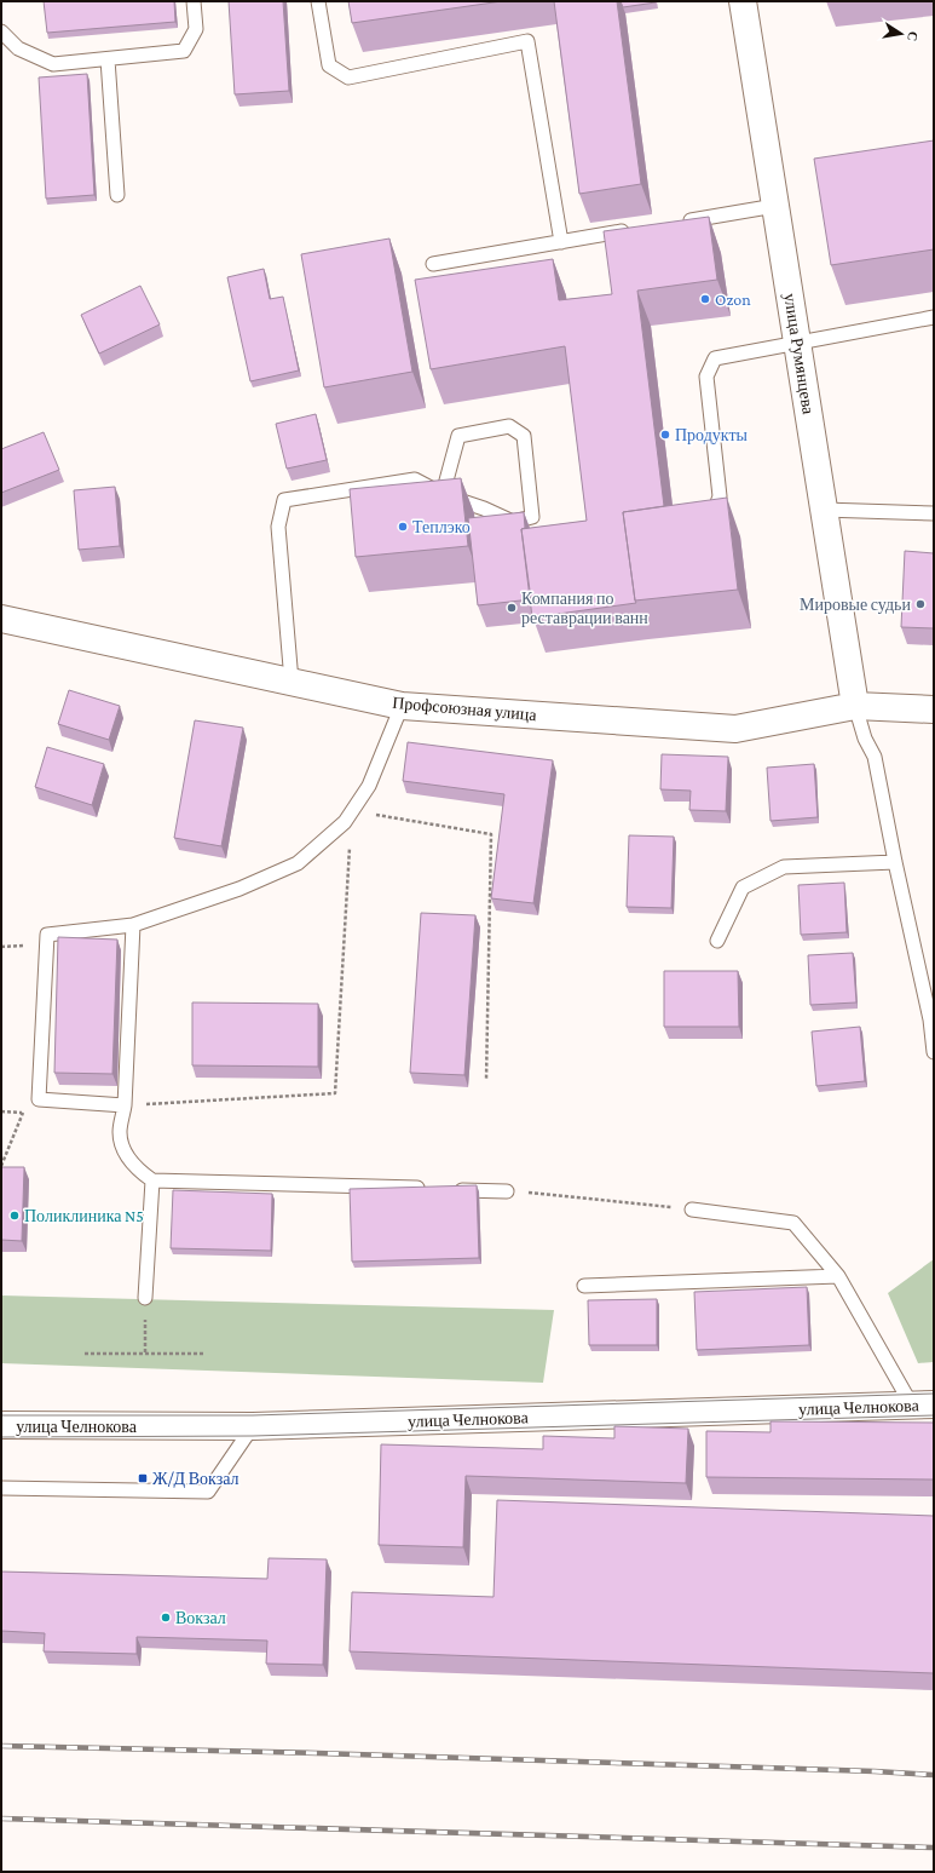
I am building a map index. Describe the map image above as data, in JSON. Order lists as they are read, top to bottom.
{
  "streets": {
    "street": ["улица Румянцева", "Профсоюзная улица", "улица Челнокова"]
  },
  "crossings": [
    ["улица Румянцева", "Профсоюзная улица"]
  ],
  "places": {
    "other": [
      "Ozon",
      "Продукты",
      "Теплэко",
      "Мировые судьи",
      "Компания по реставрации ванн",
      "Поликлиника N5",
      "Вокзал"
    ],
    "transit": ["Ж/Д Вокзал"]
  },
  "north": "right"
}
